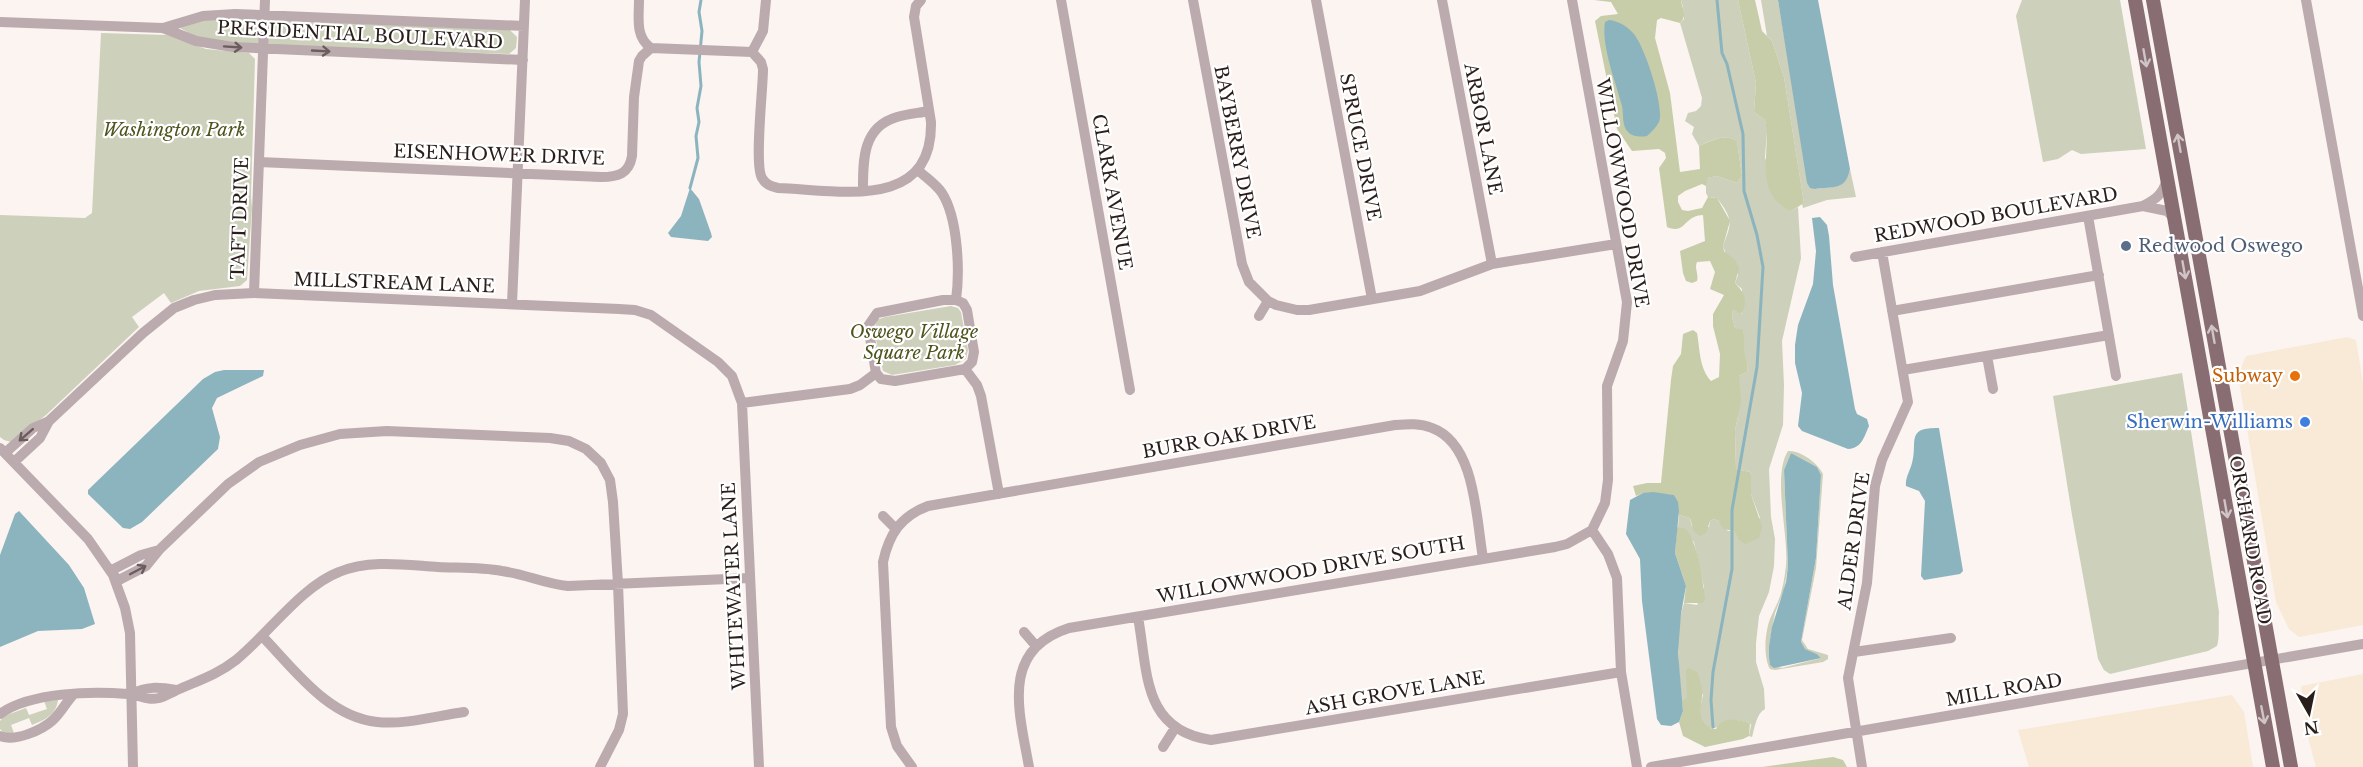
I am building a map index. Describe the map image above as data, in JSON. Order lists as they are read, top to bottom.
{
  "streets": {
    "main road": ["ORCHARD ROAD"],
    "street": [
      "PRESIDENTIAL BOULEVARD",
      "ARBOR LANE",
      "SPRUCE DRIVE",
      "BAYBERRY DRIVE",
      "EISENHOWER DRIVE",
      "CLARK AVENUE",
      "WILLOWWOOD DRIVE",
      "REDWOOD BOULEVARD",
      "TAFT DRIVE",
      "MILLSTREAM LANE",
      "BURR OAK DRIVE",
      "ALDER DRIVE",
      "WILLOWWOOD DRIVE SOUTH",
      "WHITEWATER LANE",
      "MILL ROAD",
      "ASH GROVE LANE"
    ]
  },
  "crossings": [
    ["PRESIDENTIAL BOULEVARD", "TAFT DRIVE"],
    ["EISENHOWER DRIVE", "TAFT DRIVE"],
    ["WILLOWWOOD DRIVE", "WILLOWWOOD DRIVE SOUTH"],
    ["REDWOOD BOULEVARD", "ORCHARD ROAD"],
    ["REDWOOD BOULEVARD", "ALDER DRIVE"],
    ["TAFT DRIVE", "MILLSTREAM LANE"],
    ["MILLSTREAM LANE", "WHITEWATER LANE"],
    ["BURR OAK DRIVE", "WILLOWWOOD DRIVE SOUTH"],
    ["ORCHARD ROAD", "MILL ROAD"],
    ["ALDER DRIVE", "MILL ROAD"]
  ],
  "parks": ["Washington Park", "Oswego Village Square Park"],
  "places": ["Redwood Oswego", "Subway", "Sherwin-Williams"],
  "north": "bottom"
}
